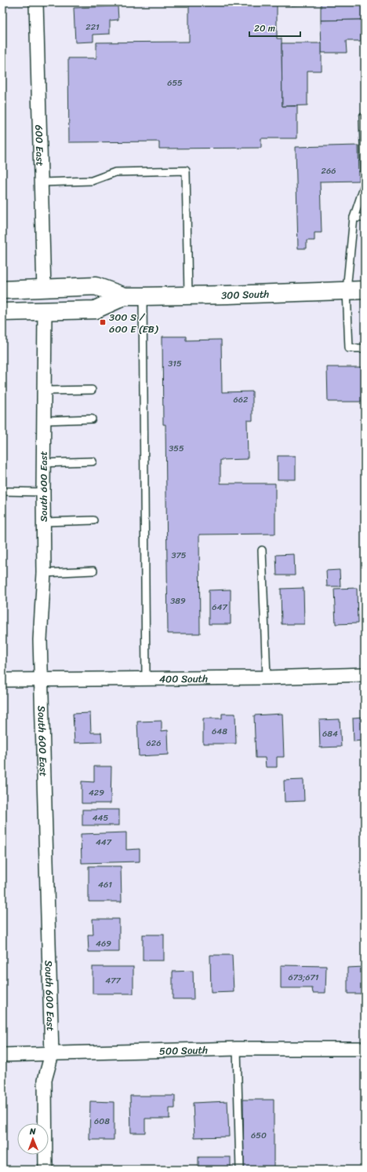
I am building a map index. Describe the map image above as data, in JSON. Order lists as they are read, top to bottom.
{
  "streets": {
    "main road": ["300 South"],
    "street": [
      "600 East",
      "South 600 East",
      "400 South",
      "500 South"
    ]
  },
  "crossings": [
    ["600 East", "300 South"],
    ["300 South", "South 600 East"],
    ["South 600 East", "400 South"],
    ["South 600 East", "500 South"]
  ],
  "places": {
    "transit": ["300 S / 600 E (EB)"]
  },
  "house_numbers": [
    "221",
    "655",
    "266",
    "315",
    "662",
    "355",
    "375",
    "389",
    "647",
    "648",
    "684",
    "626",
    "429",
    "445",
    "447",
    "461",
    "469",
    "673;671",
    "477",
    "608",
    "650"
  ],
  "scale_bar": "20 m",
  "north": "top"
}
